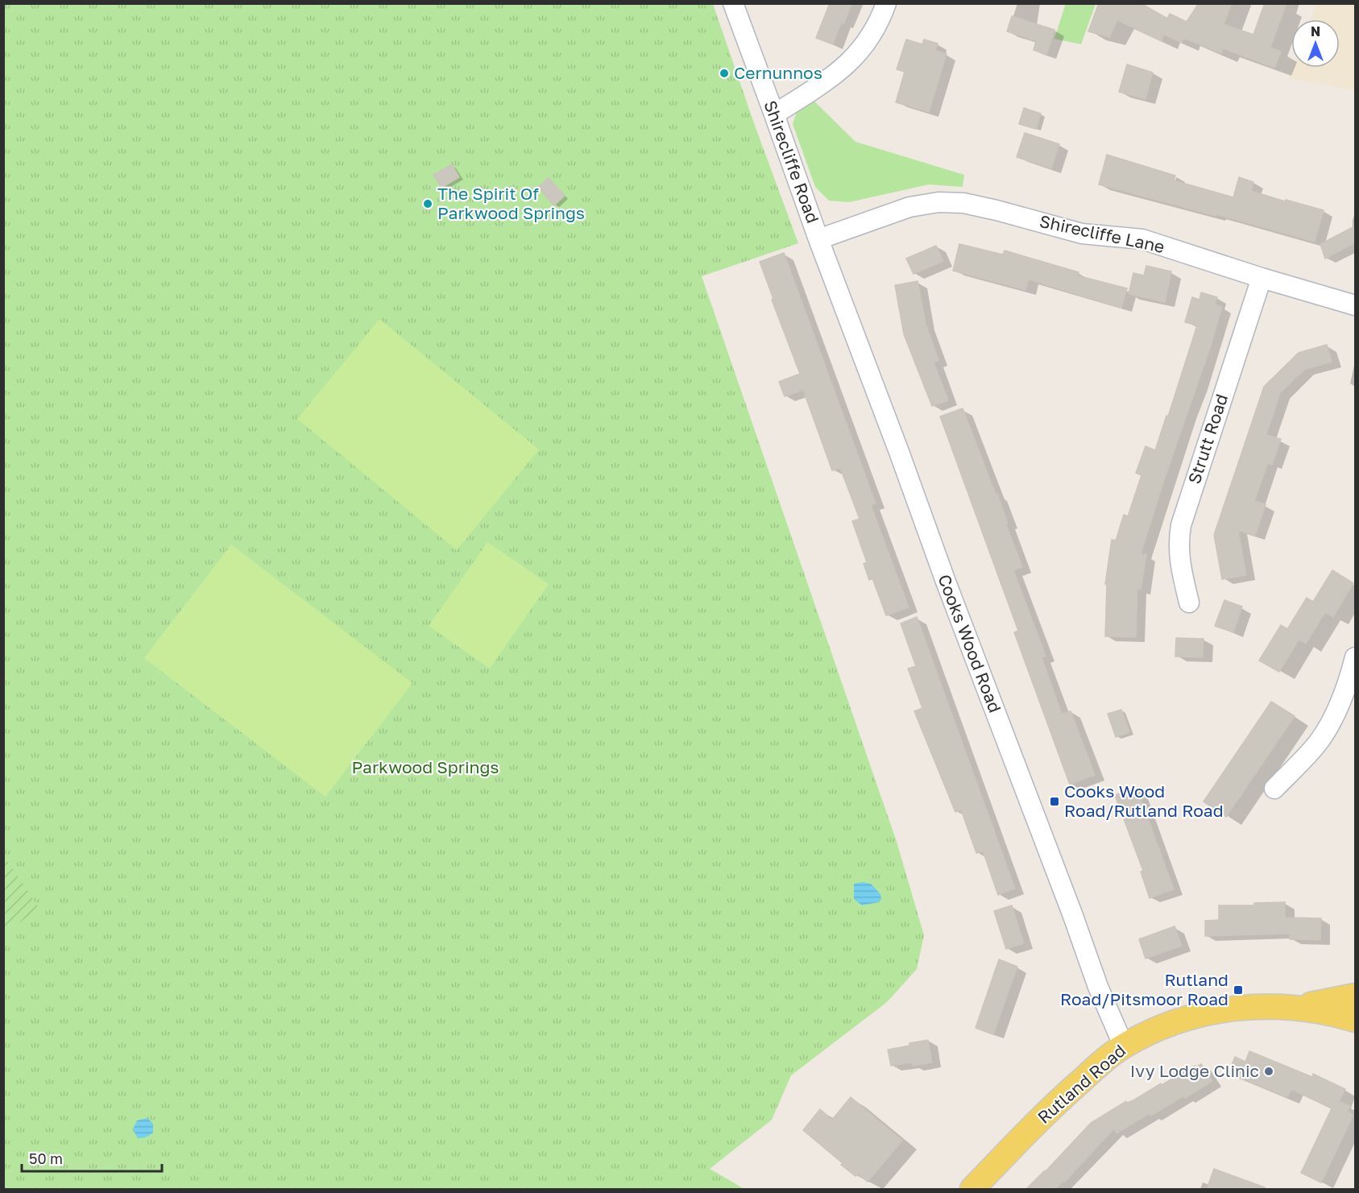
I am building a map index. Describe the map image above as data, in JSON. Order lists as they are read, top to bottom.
{
  "streets": {
    "main road": ["Rutland Road"],
    "street": [
      "Shirecliffe Road",
      "Shirecliffe Lane",
      "Strutt Road",
      "Cooks Wood Road"
    ]
  },
  "crossings": [
    ["Shirecliffe Road", "Shirecliffe Lane"],
    ["Shirecliffe Road", "Cooks Wood Road"],
    ["Shirecliffe Lane", "Strutt Road"],
    ["Shirecliffe Lane", "Cooks Wood Road"],
    ["Cooks Wood Road", "Rutland Road"]
  ],
  "parks": ["Parkwood Springs"],
  "places": {
    "other": ["Cernunnos", "The Spirit Of Parkwood Springs", "Ivy Lodge Clinic"],
    "transit": ["Cooks Wood Road/Rutland Road", "Rutland Road/Pitsmoor Road"]
  },
  "scale_bar": "50 m",
  "north": "top"
}
